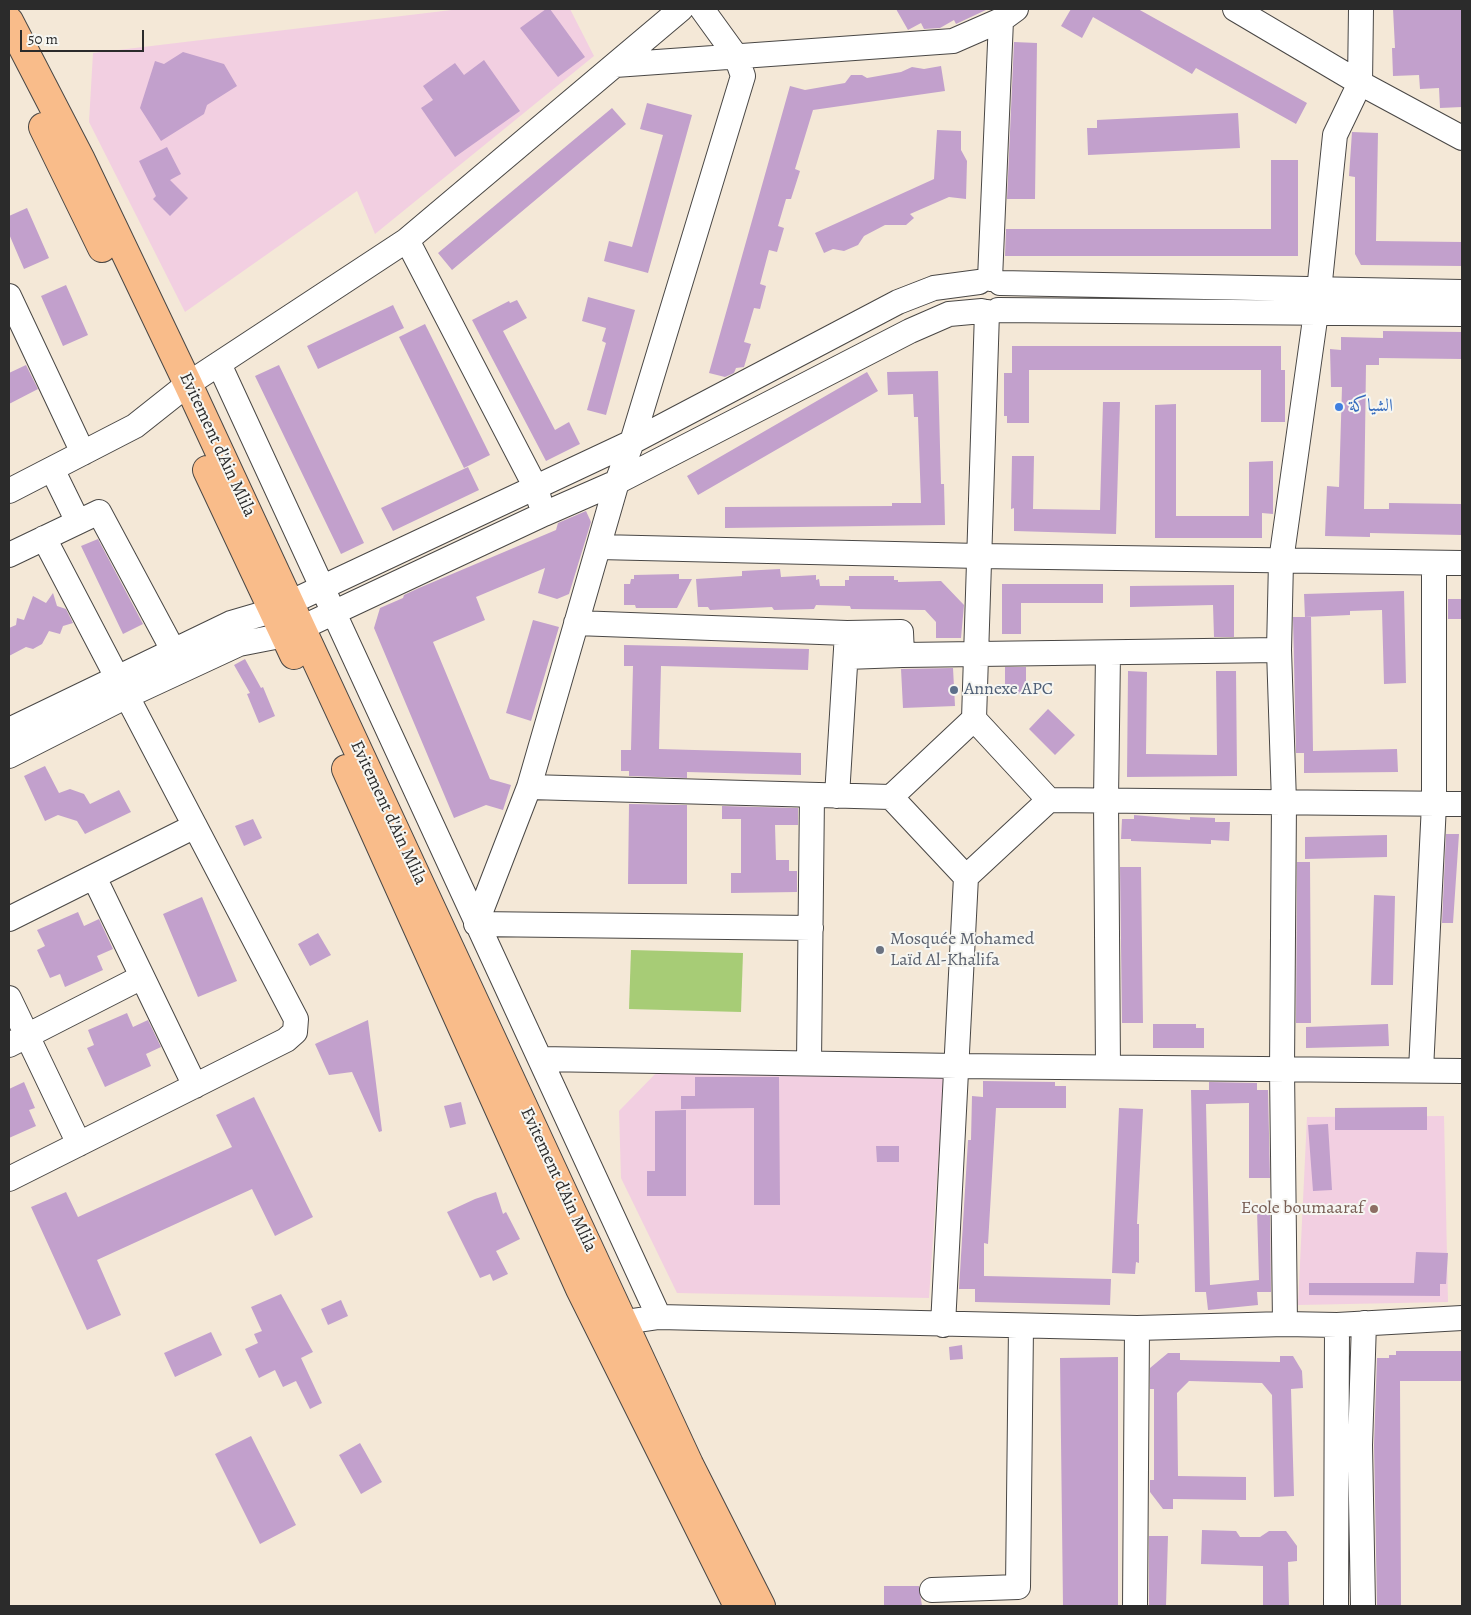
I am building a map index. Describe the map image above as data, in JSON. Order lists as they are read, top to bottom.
{
  "streets": {
    "highway": ["Evitement d'Ain Mlila"]
  },
  "places": [
    "الشياكة",
    "Annexe APC",
    "Mosquée Mohamed Laïd Al-Khalifa",
    "Ecole boumaaraf"
  ],
  "scale_bar": "50 m"
}
